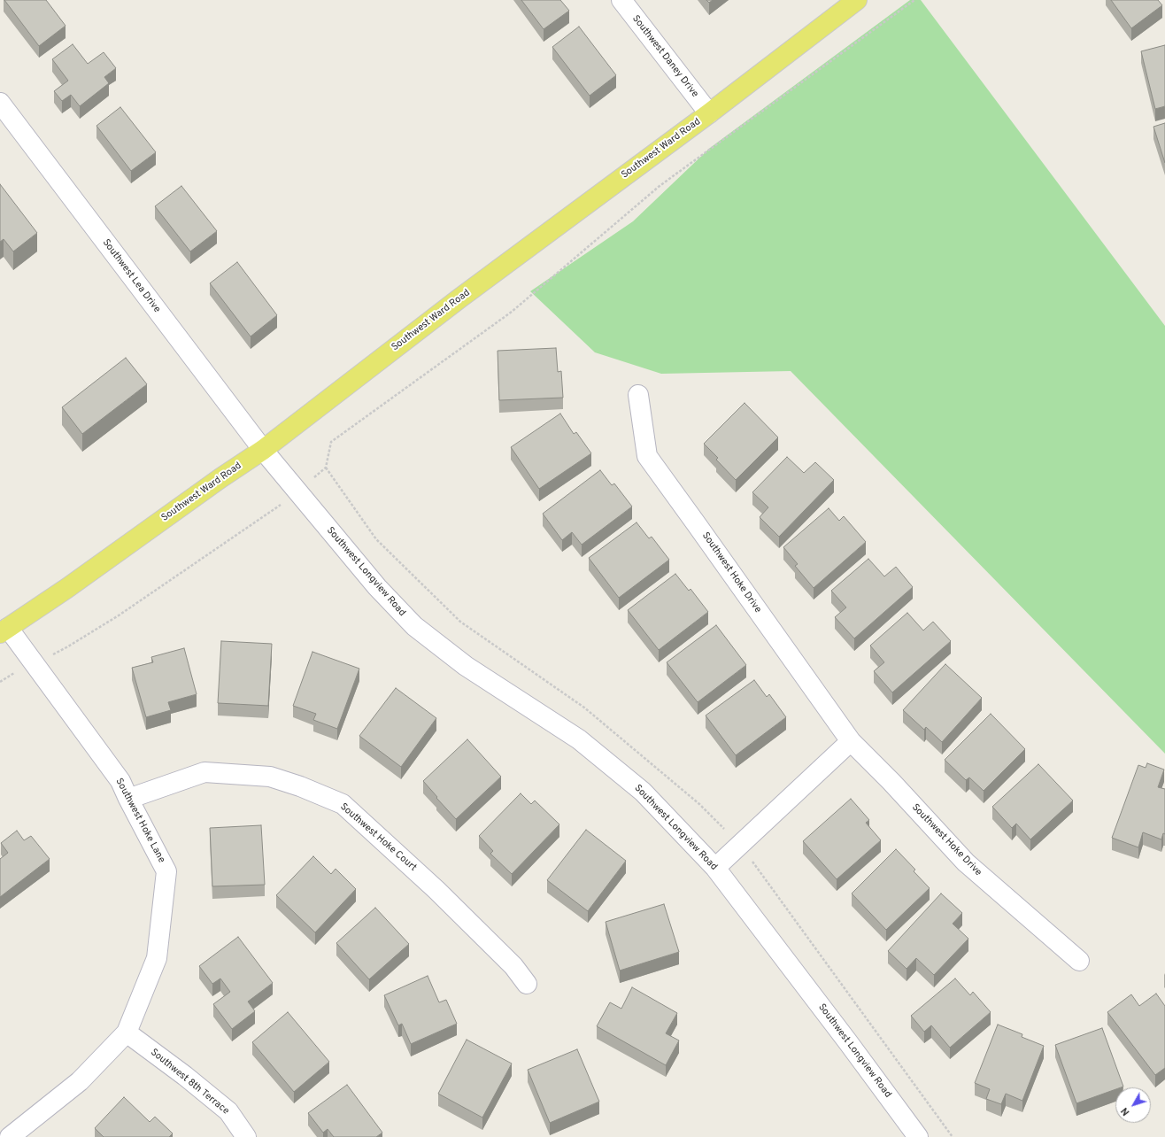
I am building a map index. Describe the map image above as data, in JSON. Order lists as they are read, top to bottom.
{
  "streets": {
    "main road": ["Southwest Ward Road"],
    "street": [
      "Southwest Daney Drive",
      "Southwest Lea Drive",
      "Southwest Longview Road",
      "Southwest Hoke Drive",
      "Southwest Hoke Lane",
      "Southwest Hoke Court",
      "Southwest 8th Terrace"
    ]
  },
  "crossings": [
    ["Southwest Daney Drive", "Southwest Ward Road"],
    ["Southwest Ward Road", "Southwest Lea Drive"],
    ["Southwest Ward Road", "Southwest Longview Road"],
    ["Southwest Ward Road", "Southwest Hoke Lane"],
    ["Southwest Lea Drive", "Southwest Longview Road"],
    ["Southwest Hoke Lane", "Southwest Hoke Court"],
    ["Southwest Hoke Lane", "Southwest 8th Terrace"]
  ],
  "north": "bottom left"
}
